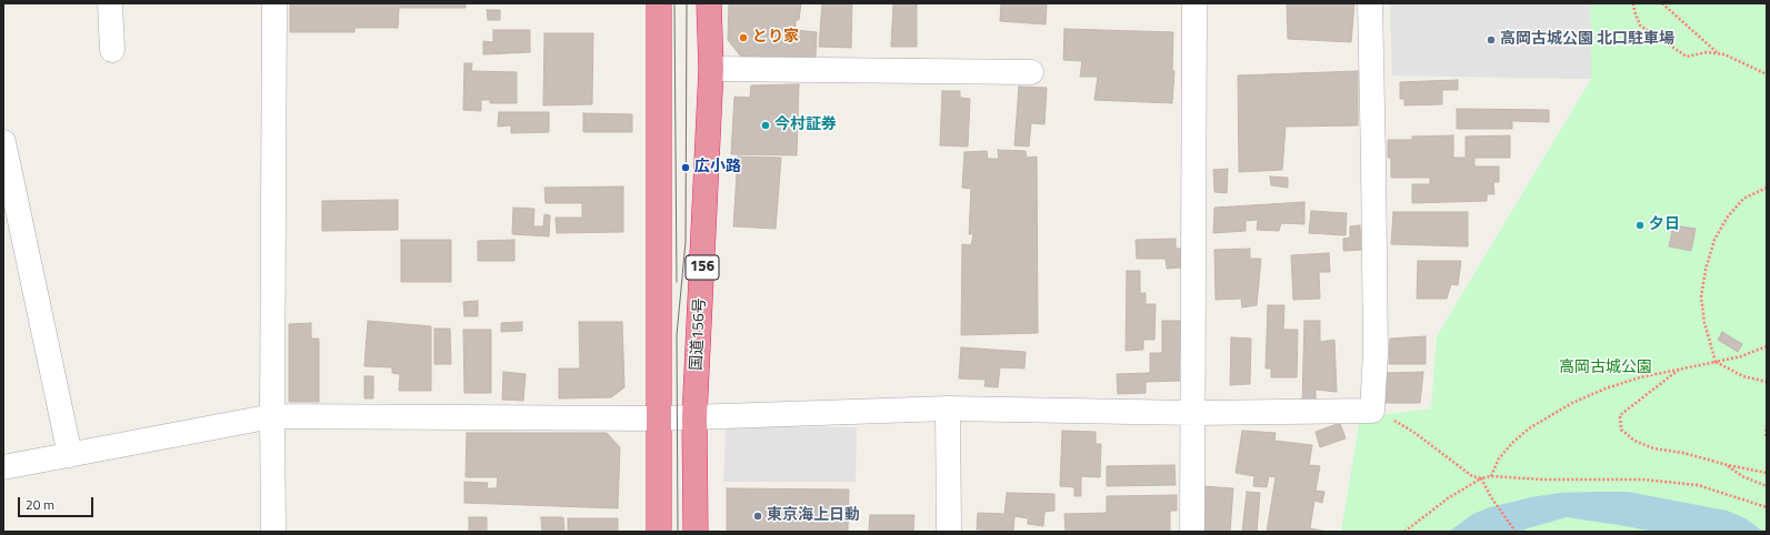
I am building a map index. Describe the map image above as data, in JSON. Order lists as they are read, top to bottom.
{
  "streets": {
    "highway": ["156", "国道156号"]
  },
  "parks": ["高岡古城公園"],
  "places": [
    "とり家",
    "高岡古城公園 北口駐車場",
    "今村証券",
    "広小路",
    "夕日",
    "東京海上日動"
  ],
  "scale_bar": "20 m"
}
